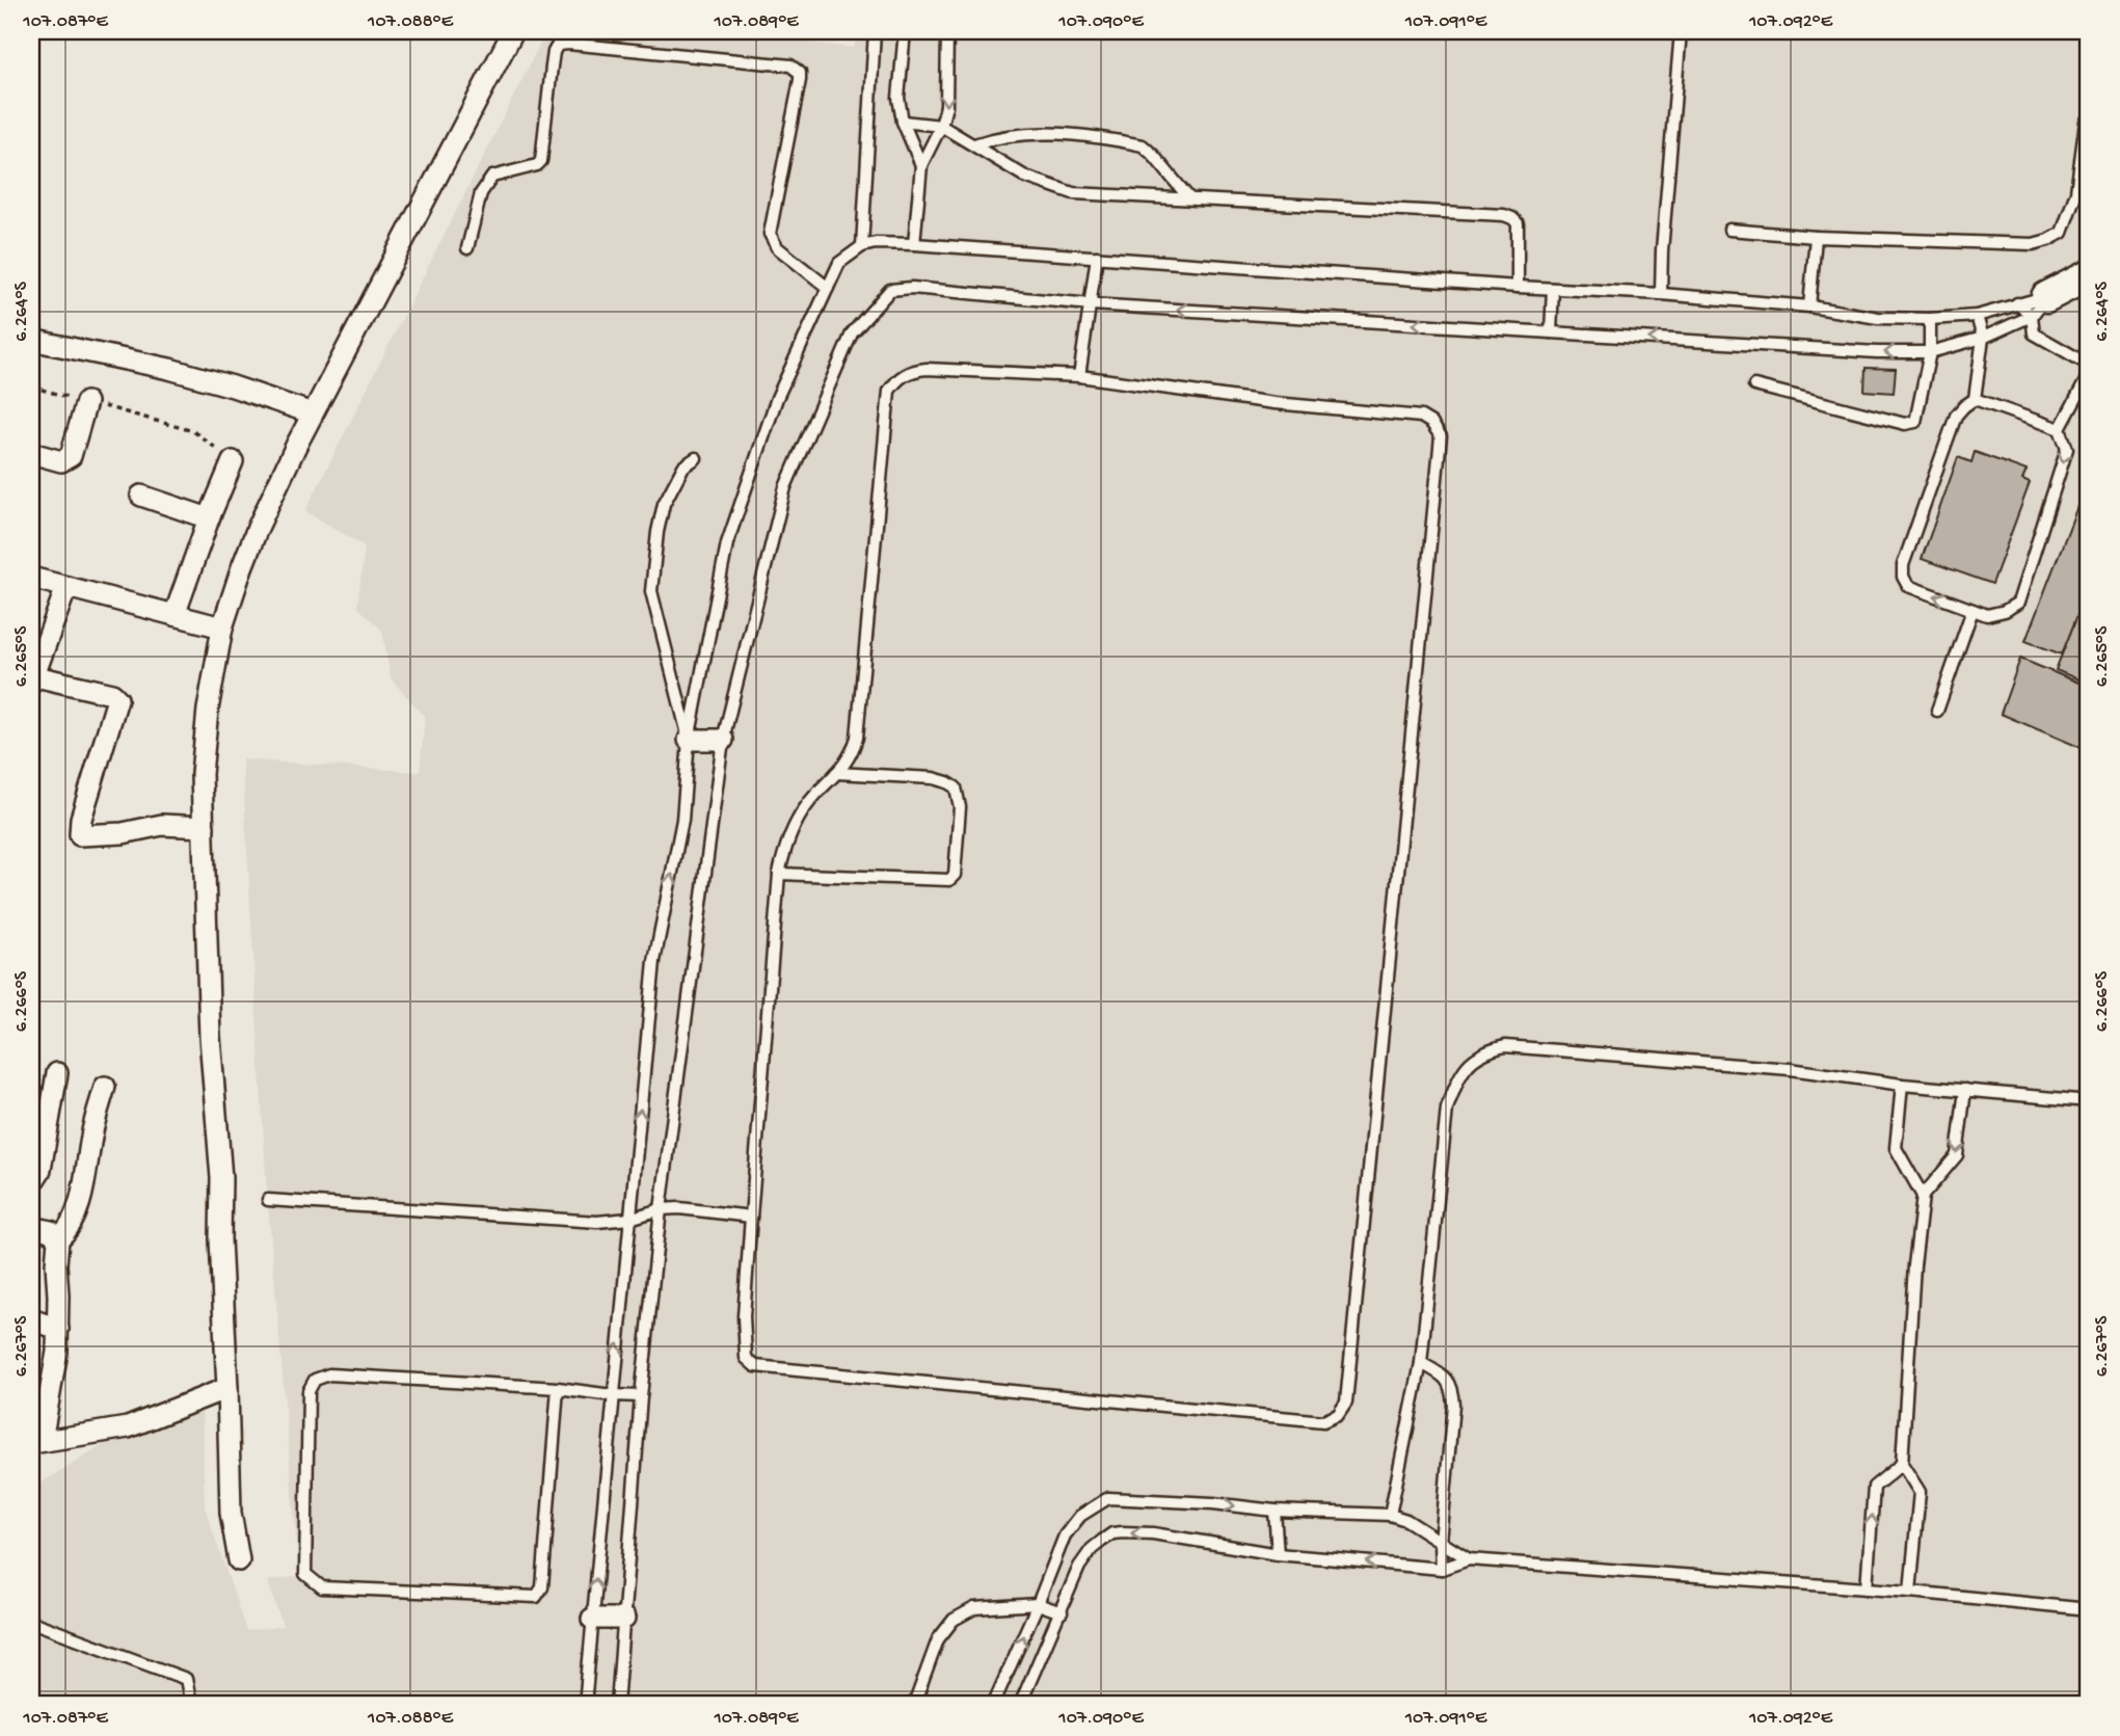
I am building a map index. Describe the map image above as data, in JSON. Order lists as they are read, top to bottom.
{
  "coordinates": [
    "107.087°E",
    "107.088°E",
    "107.089°E",
    "107.090°E",
    "107.091°E",
    "107.092°E",
    "6.264°S",
    "6.265°S",
    "6.266°S",
    "6.267°S"
  ]
}
